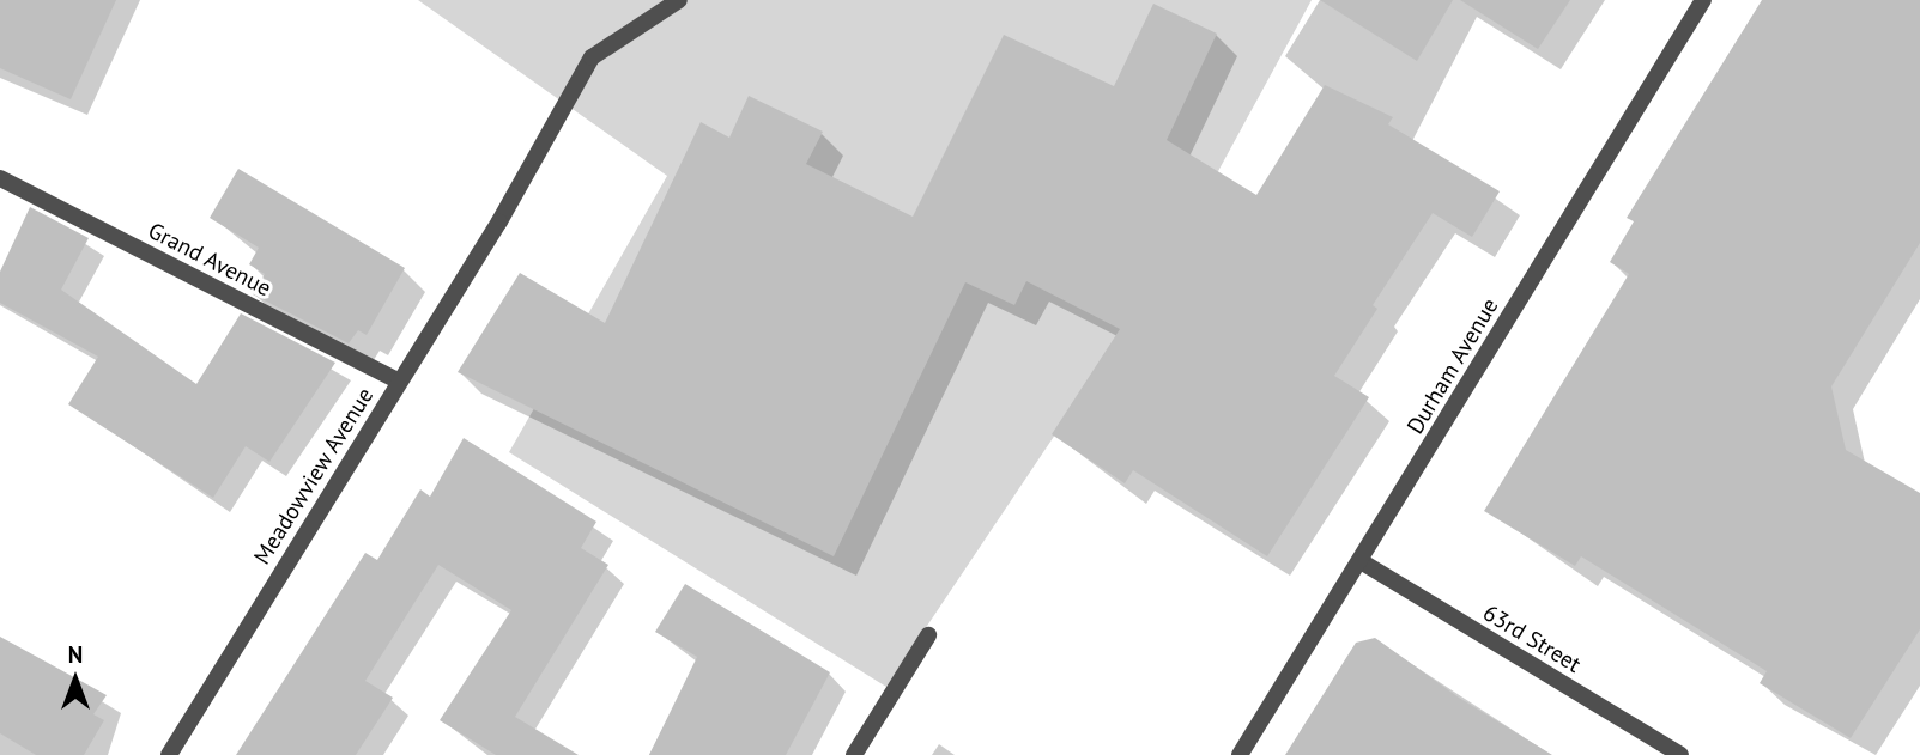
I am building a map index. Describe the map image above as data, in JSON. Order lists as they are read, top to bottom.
{
  "streets": {
    "street": [
      "Grand Avenue",
      "Durham Avenue",
      "Meadowview Avenue",
      "63rd Street"
    ]
  },
  "crossings": [
    ["Grand Avenue", "Meadowview Avenue"],
    ["Durham Avenue", "63rd Street"]
  ],
  "north": "top"
}
